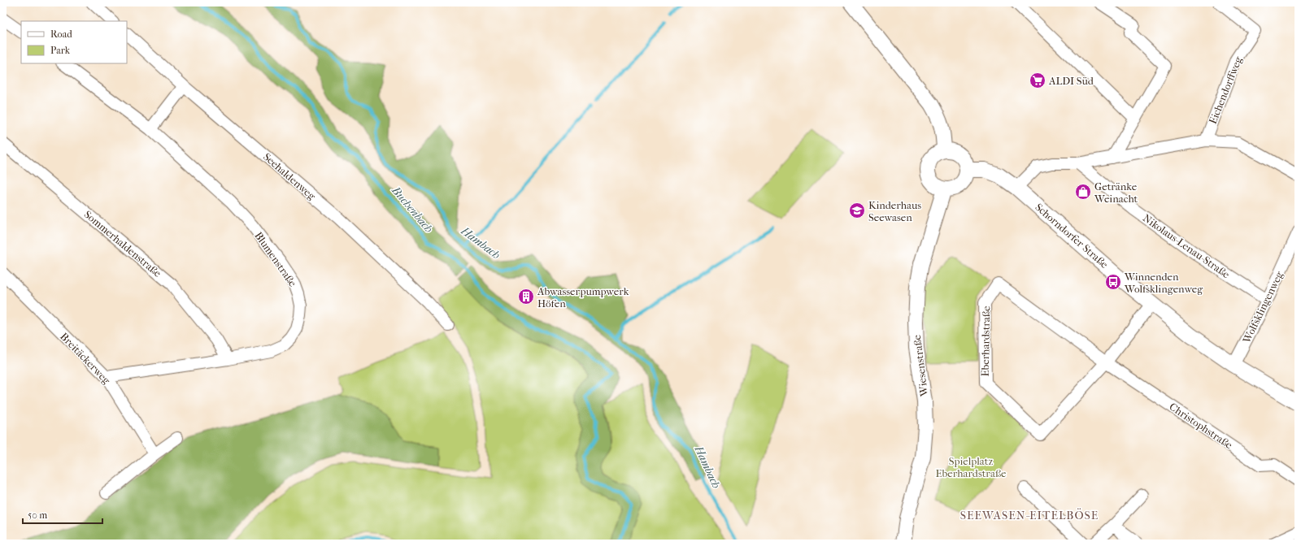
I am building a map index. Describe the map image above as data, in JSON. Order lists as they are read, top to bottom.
{
  "streets": {
    "street": [
      "Eichendorffweg",
      "Seehaldenweg",
      "Schorndorfer Straße",
      "Sommerhaldenstraße",
      "Nikolaus-Lenau-Straße",
      "Blumenstraße",
      "Wolfsklingenweg",
      "Eberhardstraße",
      "Breitäckerweg",
      "Wiesenstraße",
      "Christophstraße"
    ]
  },
  "crossings": [
    ["Schorndorfer Straße", "Wolfsklingenweg"],
    ["Schorndorfer Straße", "Eberhardstraße"],
    ["Schorndorfer Straße", "Wiesenstraße"],
    ["Sommerhaldenstraße", "Blumenstraße"],
    ["Nikolaus-Lenau-Straße", "Wolfsklingenweg"],
    ["Blumenstraße", "Breitäckerweg"],
    ["Eberhardstraße", "Christophstraße"]
  ],
  "districts": ["SEEWASEN-EITELBÖSE"],
  "water": ["Buchenbach", "Hambach"],
  "parks": ["Spielplatz Eberhardstraße"],
  "places": {
    "supermarket": ["ALDI Süd"],
    "shop": ["Getränke Weinacht"],
    "school or university": ["Kinderhaus Seewasen"],
    "bus stop": ["Winnenden Wolfsklingenweg"],
    "building": ["Abwasserpumpwerk Höfen"]
  },
  "legend": ["Road", "Park"],
  "scale_bar": "50 m"
}
